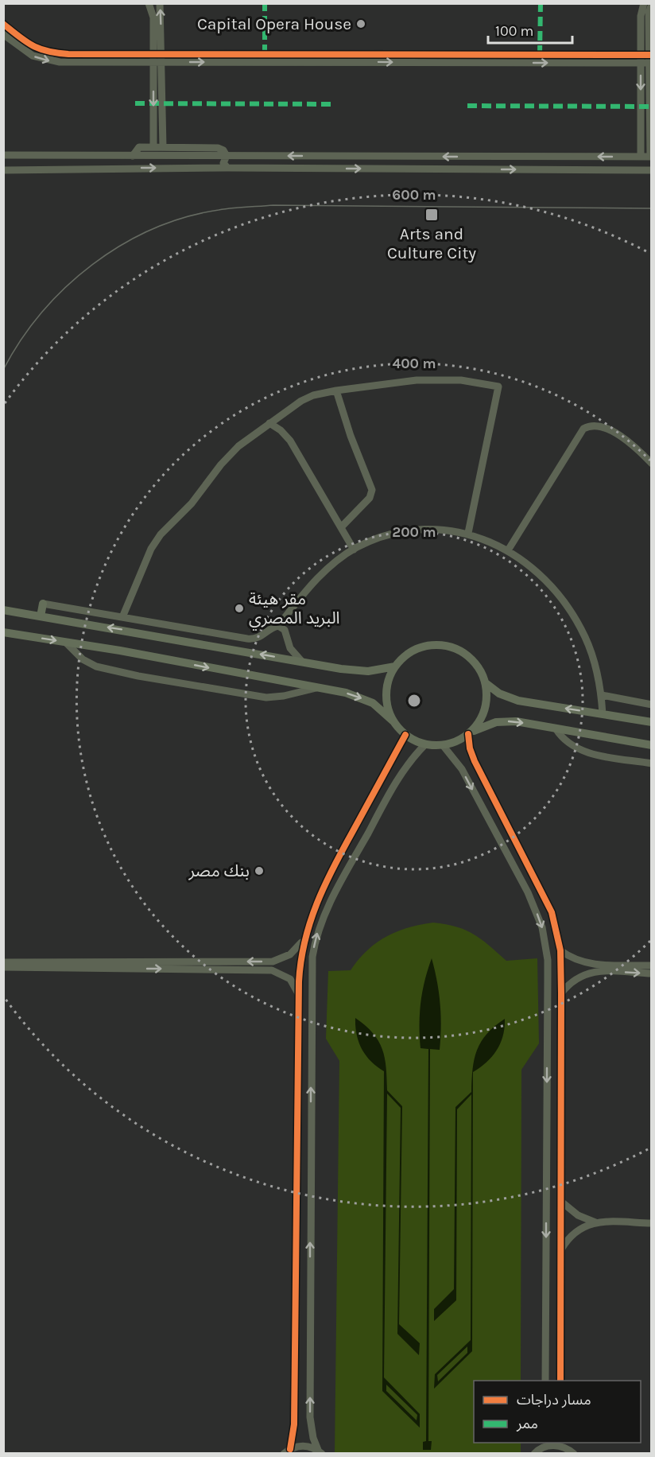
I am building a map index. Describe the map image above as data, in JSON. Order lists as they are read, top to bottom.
{
  "places": {
    "other": ["Capital Opera House", "مقر هيئة البريد المصري", "بنك مصر"],
    "transit": ["Arts and Culture City"]
  },
  "legend": ["مسار دراجات", "ممر"],
  "scale_bar": "100 m",
  "rings": ["600 m", "400 m", "200 m"]
}
